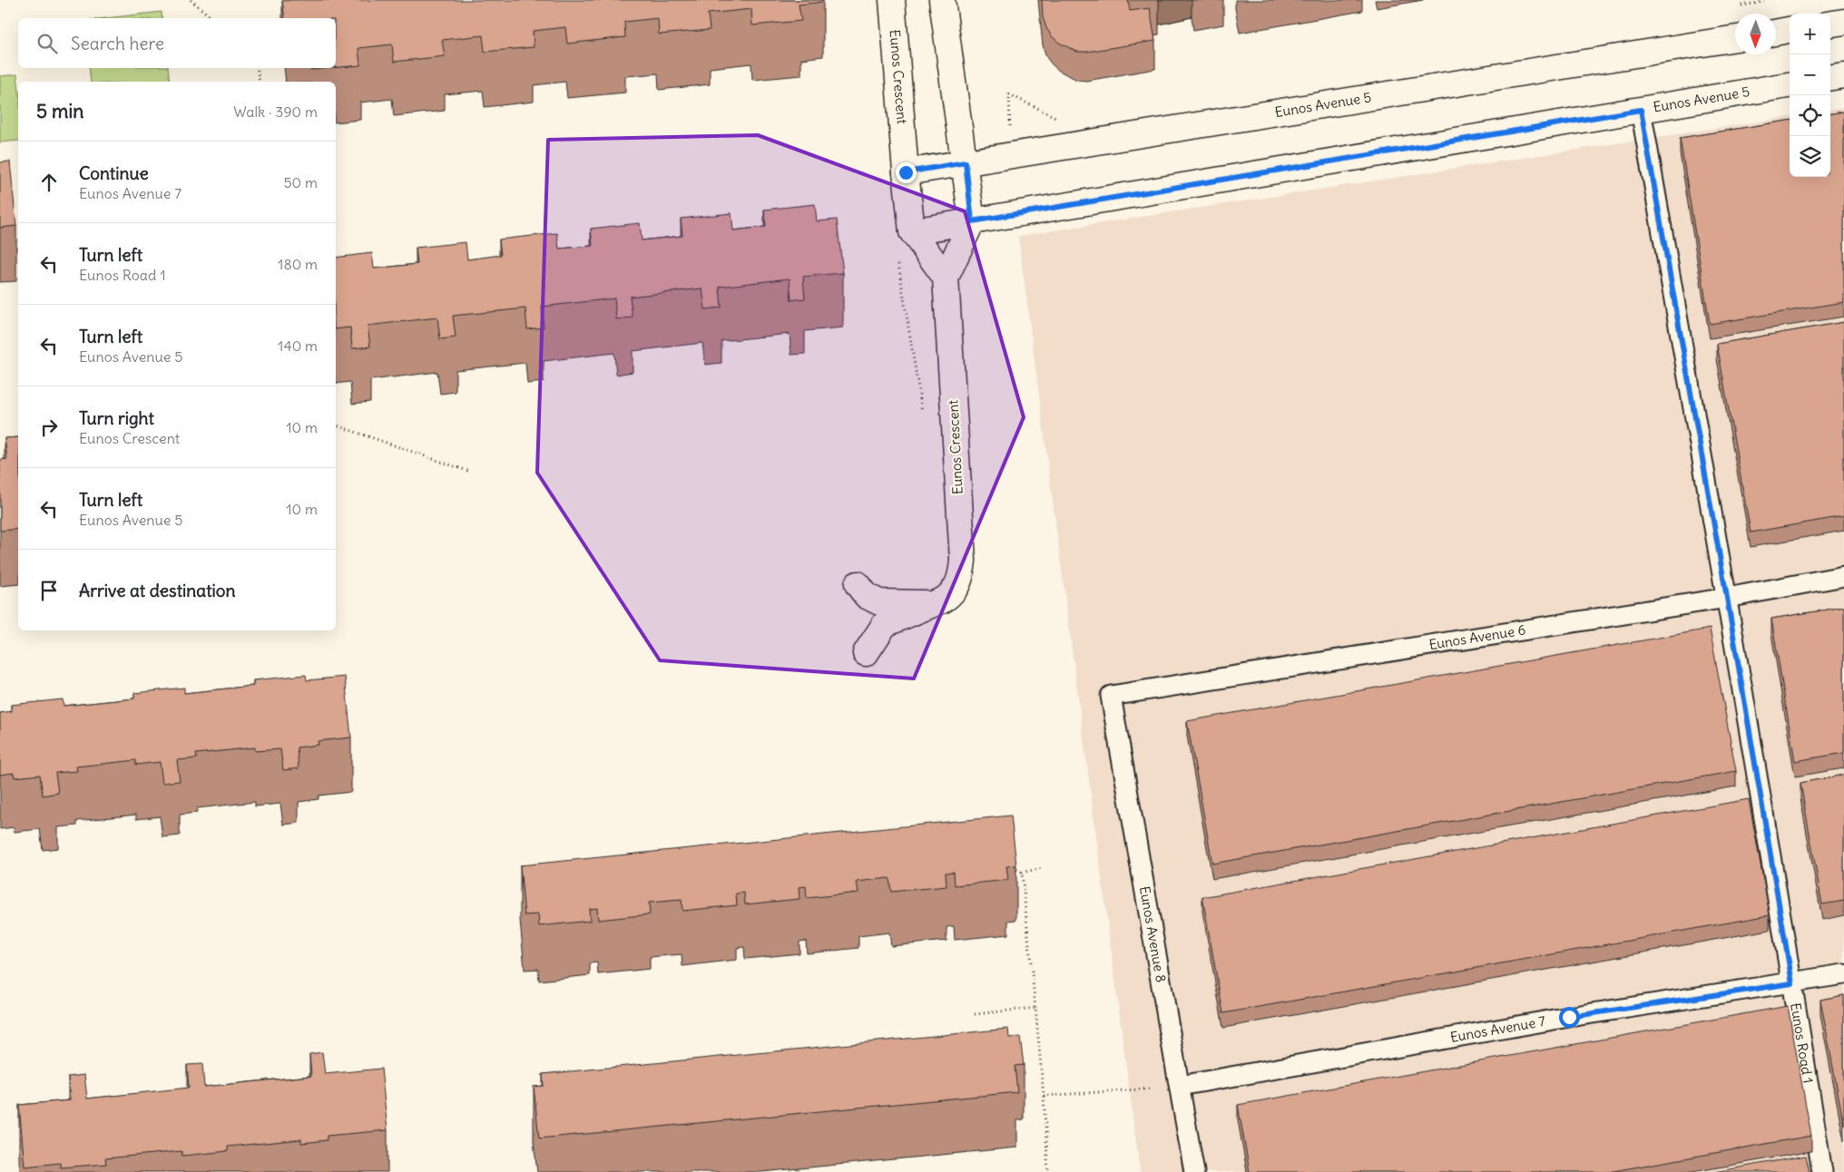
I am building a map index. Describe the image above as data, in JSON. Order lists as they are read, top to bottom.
{
  "streets": {
    "street": ["Eunos Crescent", "Eunos Avenue 5"],
    "lane": [
      "Eunos Avenue 6",
      "Eunos Avenue 8",
      "Eunos Avenue 7",
      "Eunos Road 1"
    ]
  },
  "crossings": [
    ["Eunos Crescent", "Eunos Avenue 5"],
    ["Eunos Avenue 5", "Eunos Road 1"],
    ["Eunos Avenue 6", "Eunos Avenue 8"],
    ["Eunos Avenue 6", "Eunos Road 1"],
    ["Eunos Avenue 8", "Eunos Avenue 7"],
    ["Eunos Avenue 7", "Eunos Road 1"]
  ],
  "north": "bottom",
  "page": {
    "map_buttons": ["+", "−"],
    "search": "Search here",
    "heading": ["5 min", "Walk · 390 m"],
    "list": [
      ["Continue", "Eunos Avenue 7", "50 m"],
      ["Turn left", "Eunos Road 1", "180 m"],
      ["Turn left", "Eunos Avenue 5", "140 m"],
      ["Turn right", "Eunos Crescent", "10 m"],
      ["Turn left", "Eunos Avenue 5", "10 m"],
      "Arrive at destination"
    ]
  }
}
